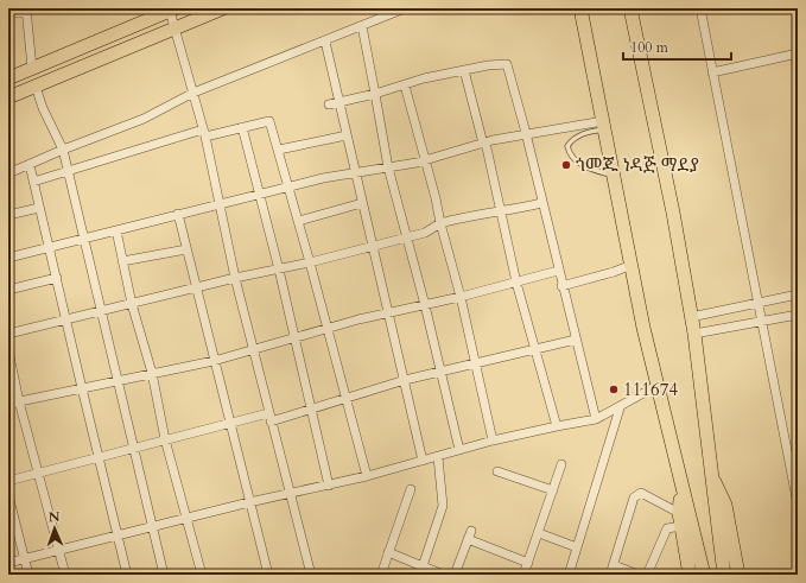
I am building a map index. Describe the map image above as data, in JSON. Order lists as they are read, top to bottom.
{
  "places": ["ጎመጁ ነዳጅ ማደያ", "111674"],
  "scale_bar": "100 m",
  "north": "top"
}
